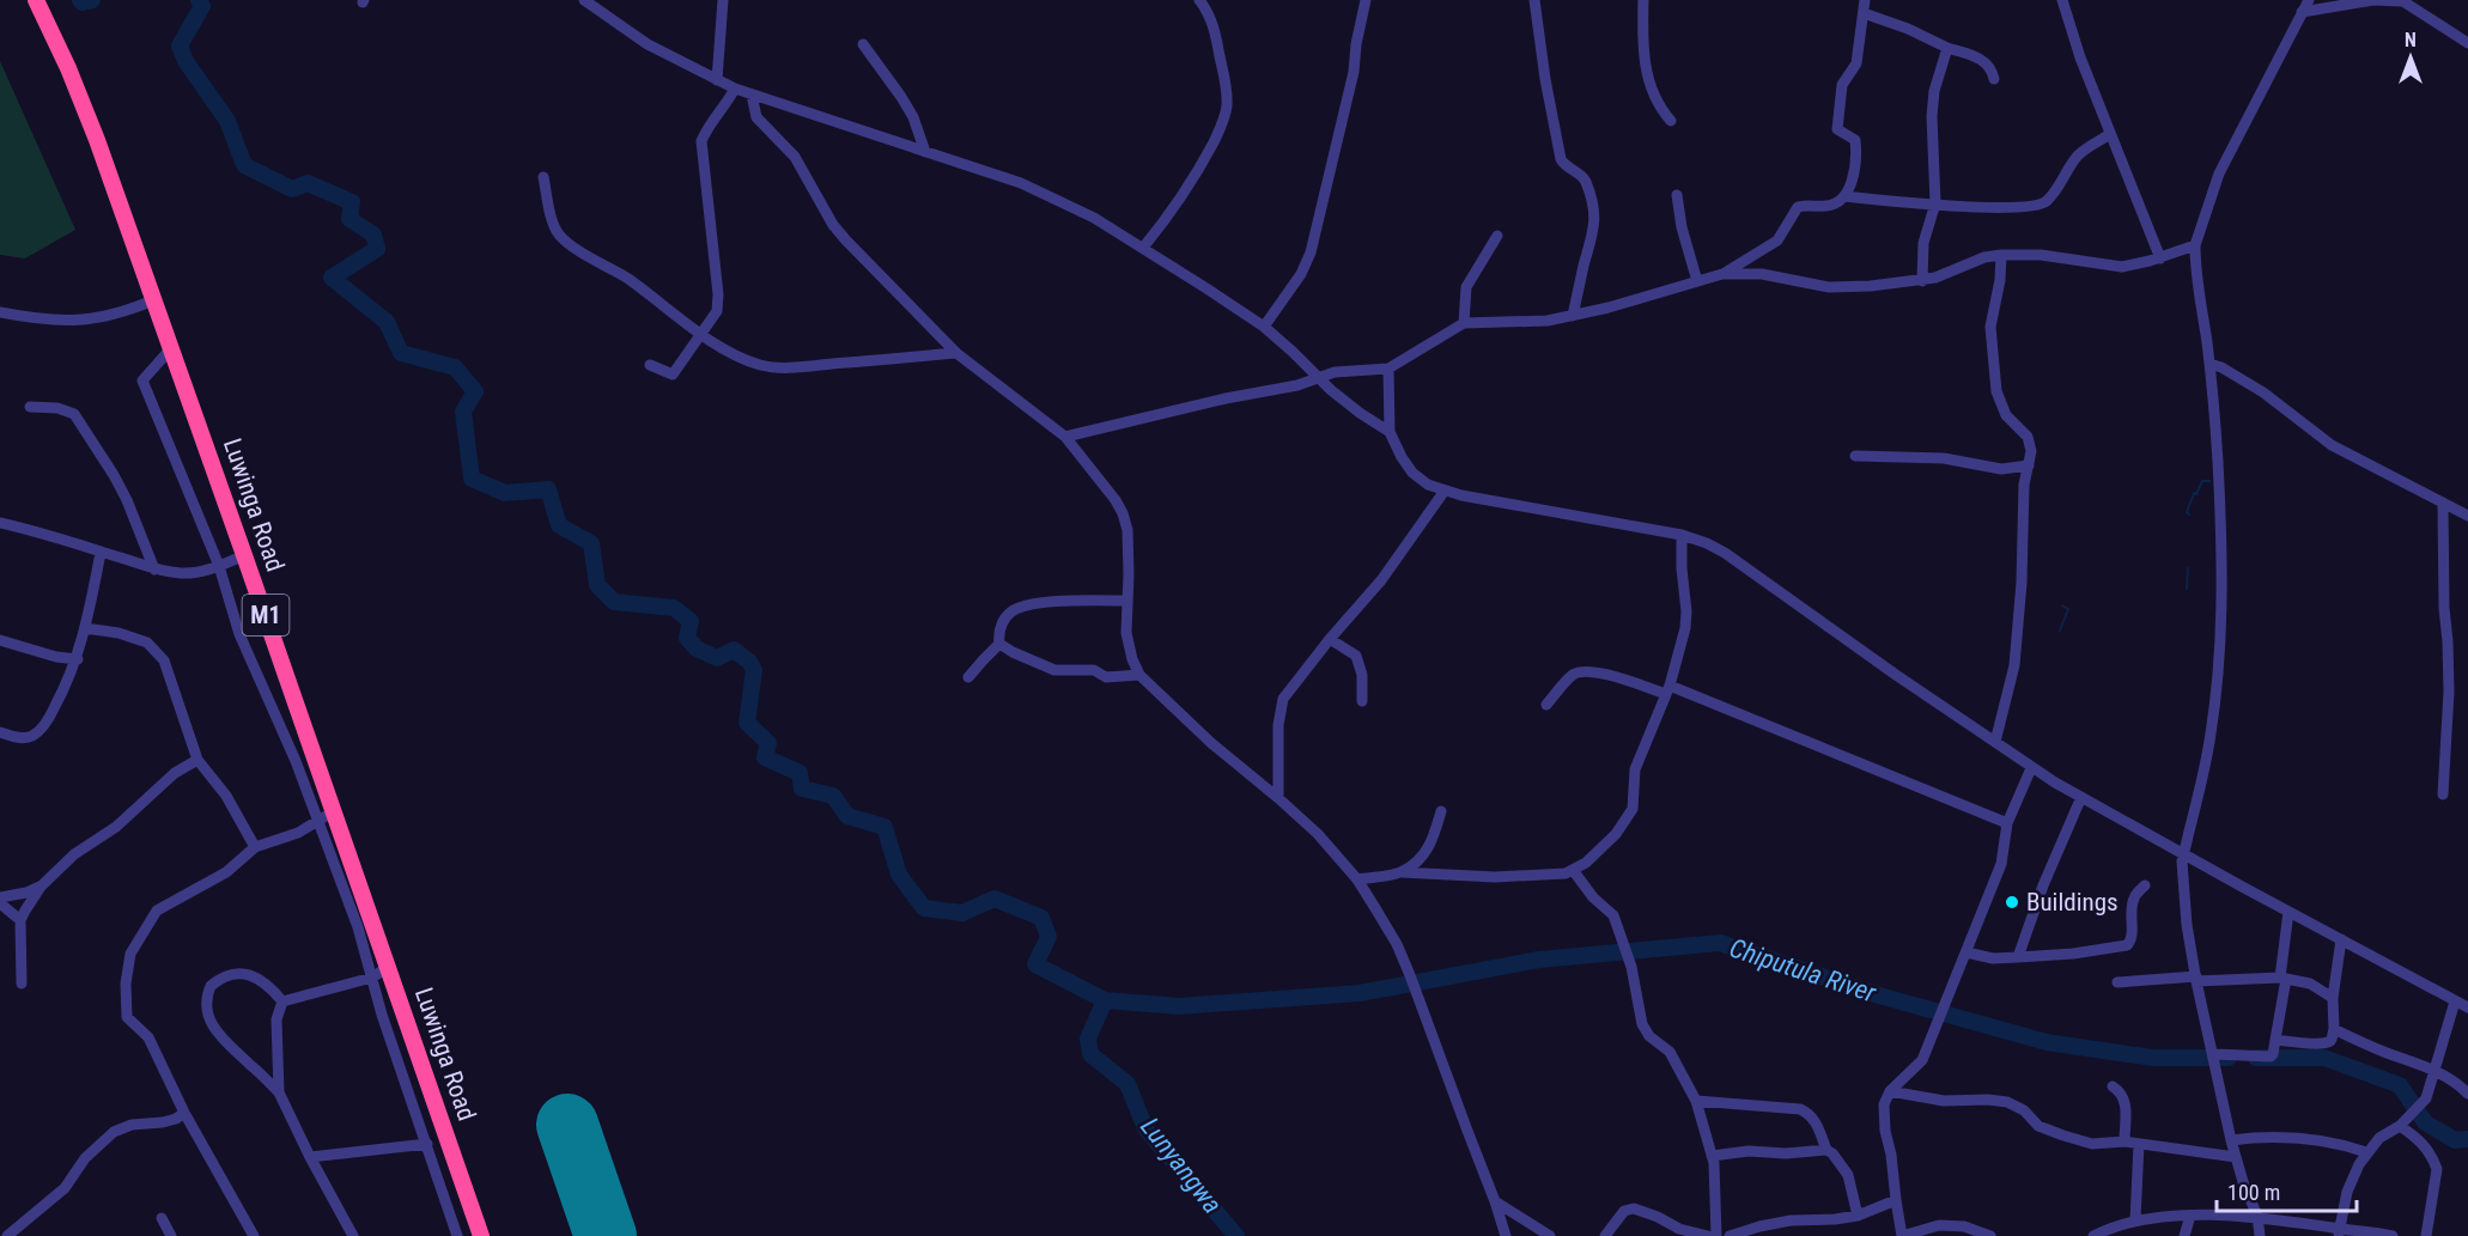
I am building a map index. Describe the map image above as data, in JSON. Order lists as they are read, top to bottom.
{
  "streets": {
    "highway": ["Luwinga Road", "M1"]
  },
  "water": ["Chiputula River", "Lunyangwa"],
  "places": ["Buildings"],
  "scale_bar": "100 m",
  "north": "top"
}
